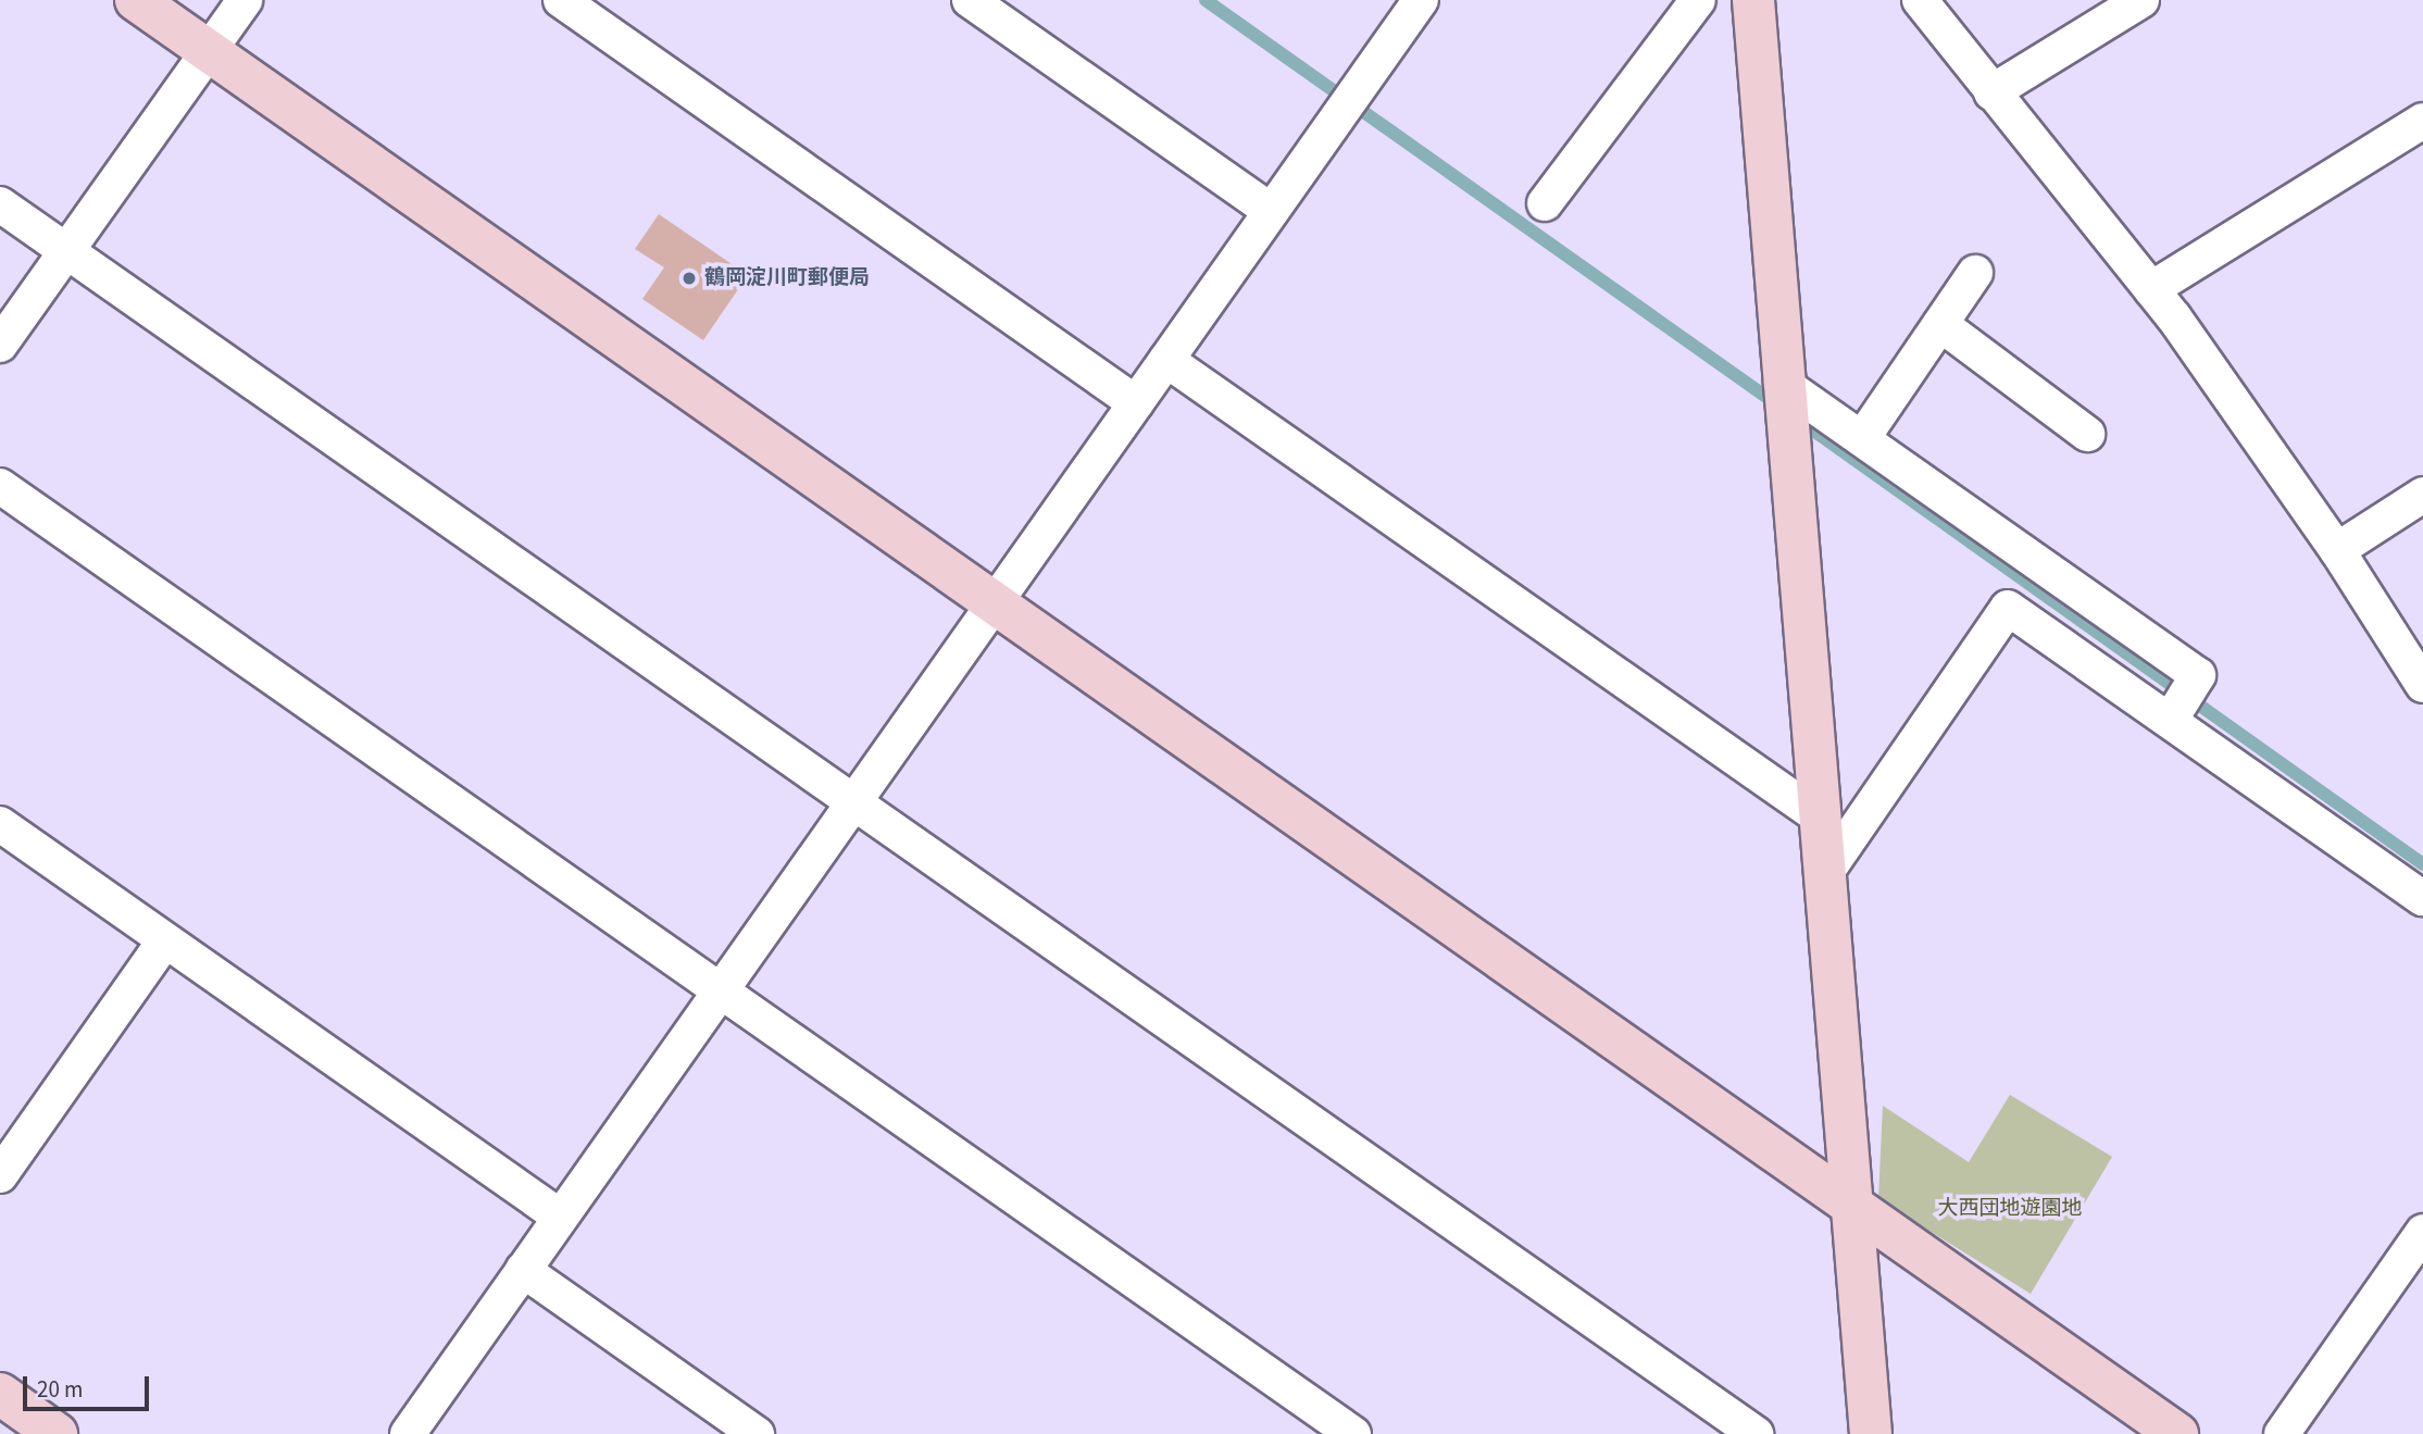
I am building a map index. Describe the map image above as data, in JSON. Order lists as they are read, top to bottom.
{
  "parks": ["大西団地遊園地"],
  "places": ["鶴岡淀川町郵便局"],
  "scale_bar": "20 m"
}
